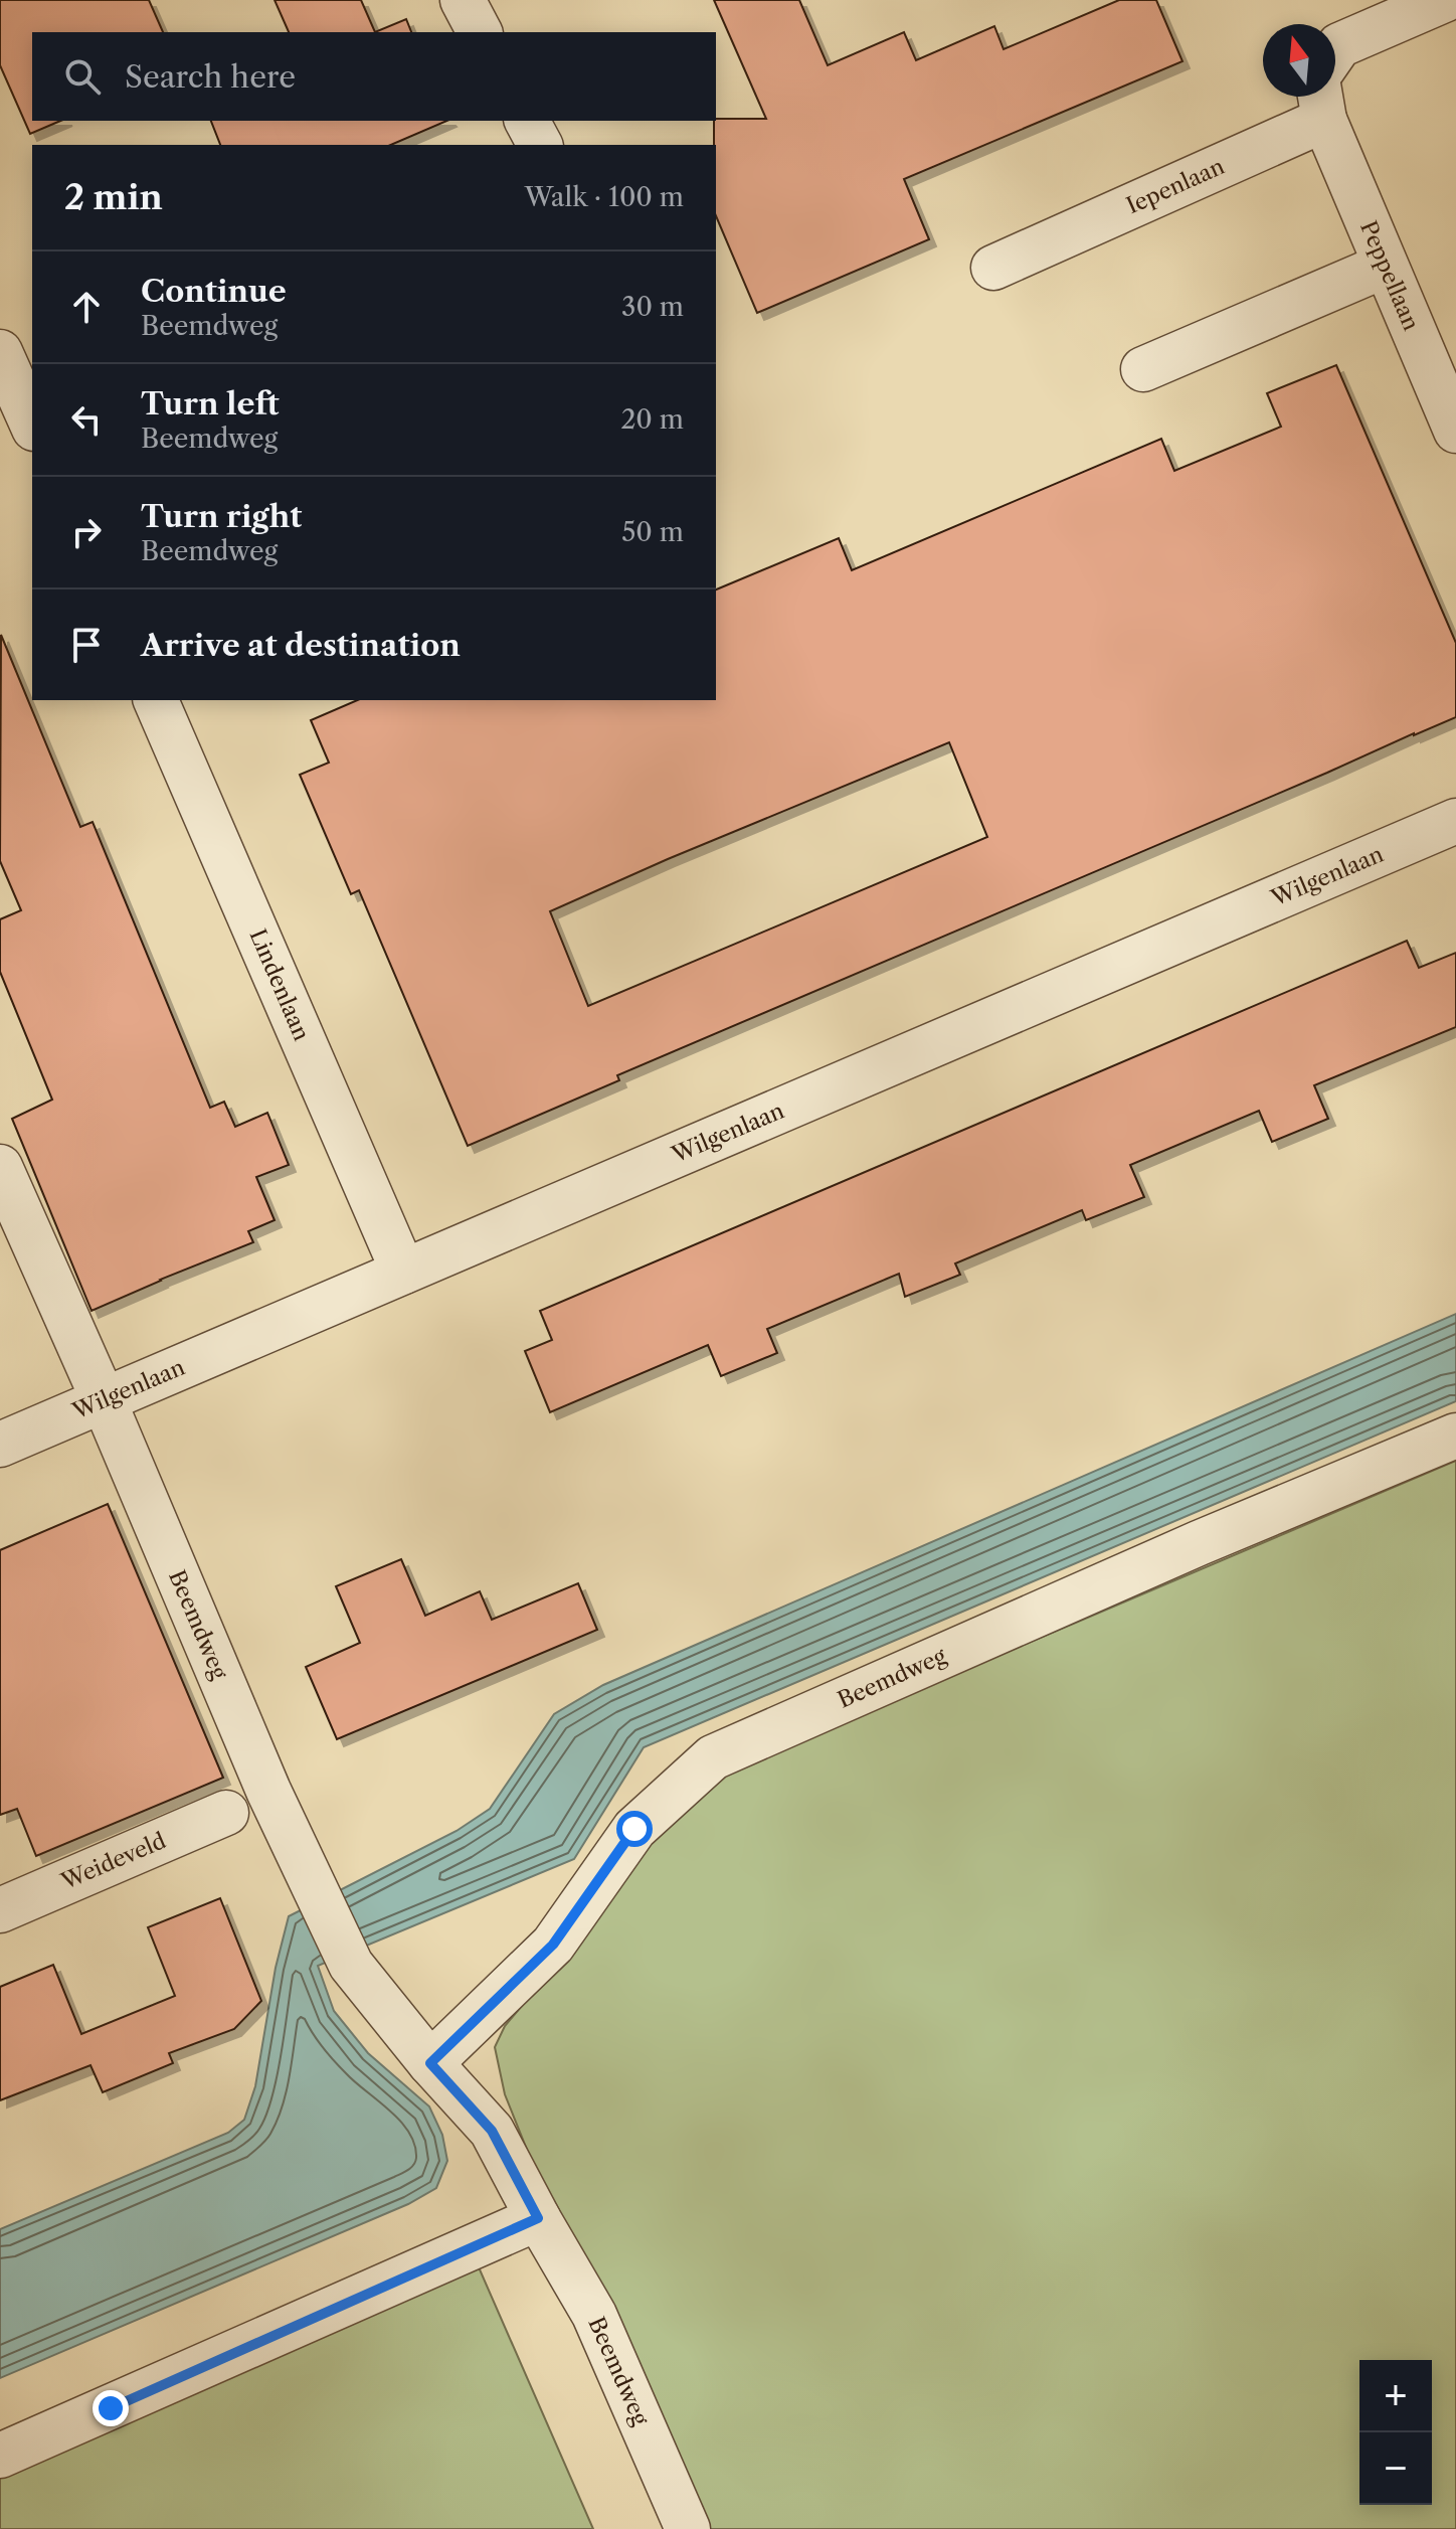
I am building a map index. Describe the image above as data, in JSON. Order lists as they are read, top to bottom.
{
  "streets": {
    "street": [
      "Iepenlaan",
      "Peppellaan",
      "Wilgenlaan",
      "Lindenlaan",
      "Beemdweg",
      "Weideveld"
    ]
  },
  "crossings": [
    ["Iepenlaan", "Peppellaan"],
    ["Wilgenlaan", "Lindenlaan"],
    ["Wilgenlaan", "Beemdweg"]
  ],
  "north": "top",
  "page": {
    "search": "Search here",
    "heading": ["2 min", "Walk · 100 m"],
    "list": [
      ["Continue", "Beemdweg", "30 m"],
      ["Turn left", "Beemdweg", "20 m"],
      ["Turn right", "Beemdweg", "50 m"],
      "Arrive at destination"
    ],
    "map_buttons": ["+", "−"]
  }
}
